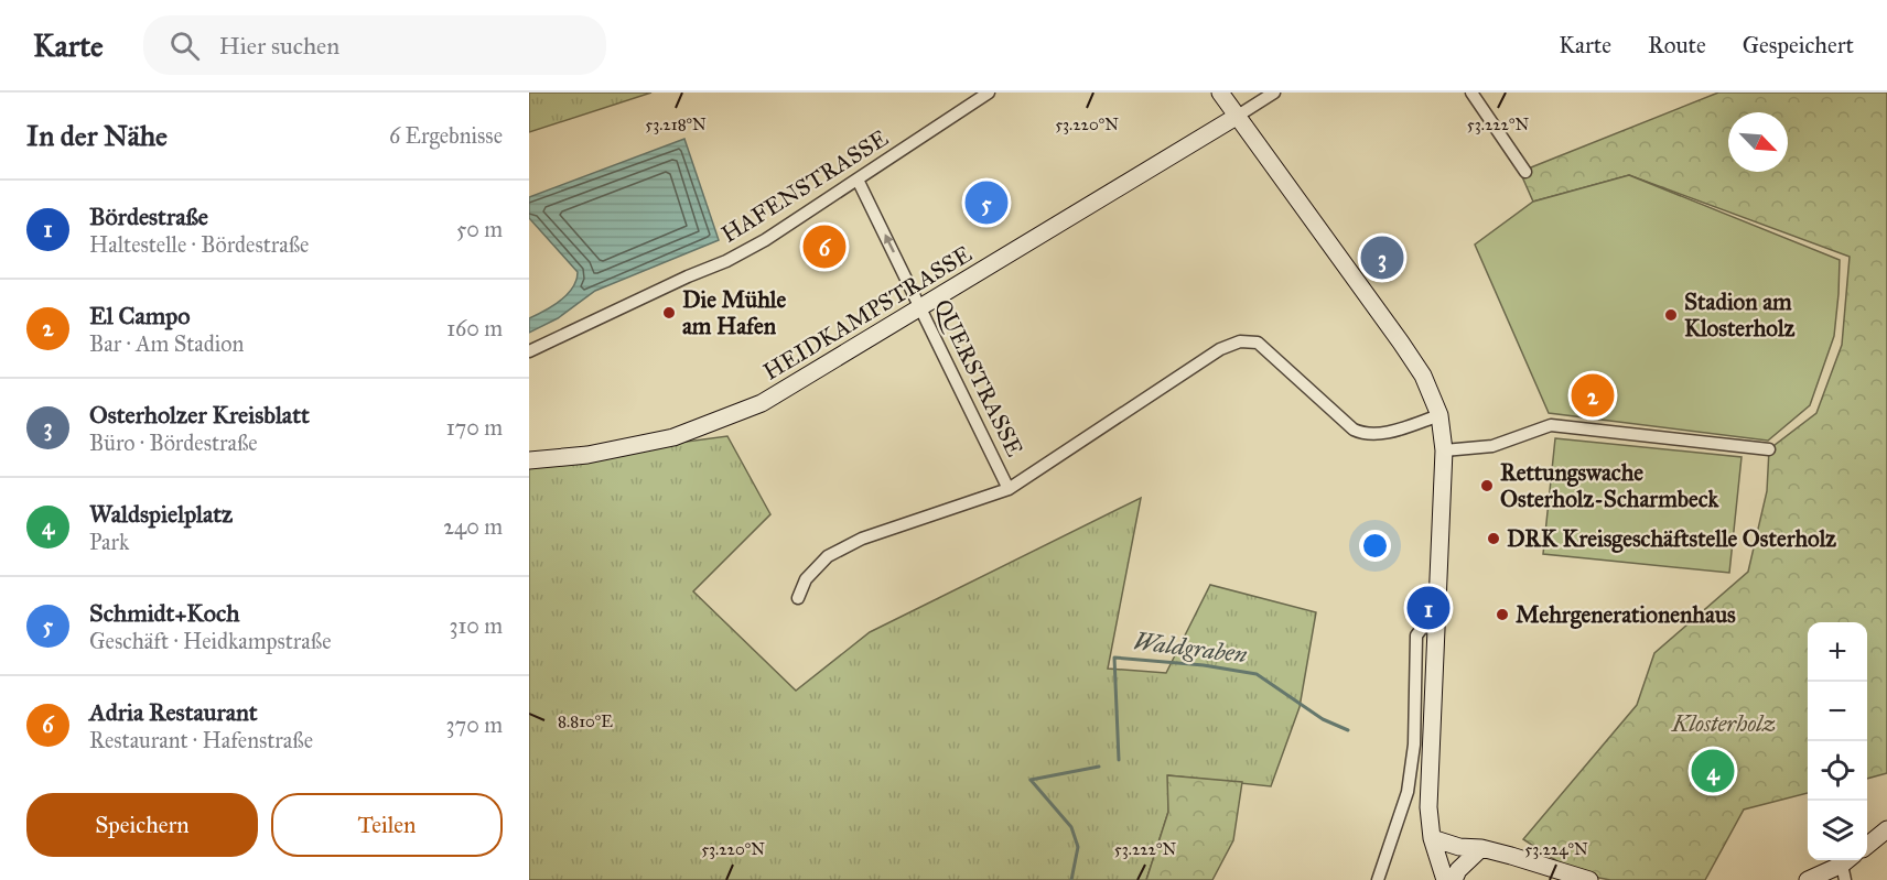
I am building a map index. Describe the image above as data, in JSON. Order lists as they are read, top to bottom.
{
  "streets": {
    "street": ["HAFENSTRASSE", "HEIDKAMPSTRASSE", "QUERSTRASSE"]
  },
  "crossings": [
    ["HAFENSTRASSE", "QUERSTRASSE"],
    ["HEIDKAMPSTRASSE", "QUERSTRASSE"]
  ],
  "one_way": ["QUERSTRASSE"],
  "water": ["Waldgraben"],
  "parks": ["Klosterholz"],
  "places": [
    "Die Mühle am Hafen",
    "Stadion am Klosterholz",
    "Rettungswache Osterholz-Scharmbeck",
    "DRK Kreisgeschäftstelle Osterholz",
    "Mehrgenerationenhaus"
  ],
  "north": "bottom right",
  "page": {
    "header": "Karte",
    "search": "Hier suchen",
    "nav": ["Karte", "Route", "Gespeichert"],
    "heading": ["In der Nähe", "6 Ergebnisse"],
    "list": [
      {
        "mark": "1",
        "name": "Bördestraße",
        "note": "Haltestelle · Bördestraße",
        "value": "50 m"
      },
      {
        "mark": "2",
        "name": "El Campo",
        "note": "Bar · Am Stadion",
        "value": "160 m"
      },
      {
        "mark": "3",
        "name": "Osterholzer Kreisblatt",
        "note": "Büro · Bördestraße",
        "value": "170 m"
      },
      {
        "mark": "4",
        "name": "Waldspielplatz",
        "note": "Park",
        "value": "240 m"
      },
      {
        "mark": "5",
        "name": "Schmidt+Koch",
        "note": "Geschäft · Heidkampstraße",
        "value": "310 m"
      },
      {
        "mark": "6",
        "name": "Adria Restaurant",
        "note": "Restaurant · Hafenstraße",
        "value": "370 m"
      }
    ],
    "pins": [
      "5",
      "6",
      "3",
      "2",
      "1",
      "4"
    ],
    "map_buttons": ["+", "−"],
    "buttons": ["Speichern", "Teilen"]
  },
  "coordinates": [
    "53.218°N",
    "53.220°N",
    "53.222°N",
    "8.810°E",
    "53.224°N"
  ]
}
